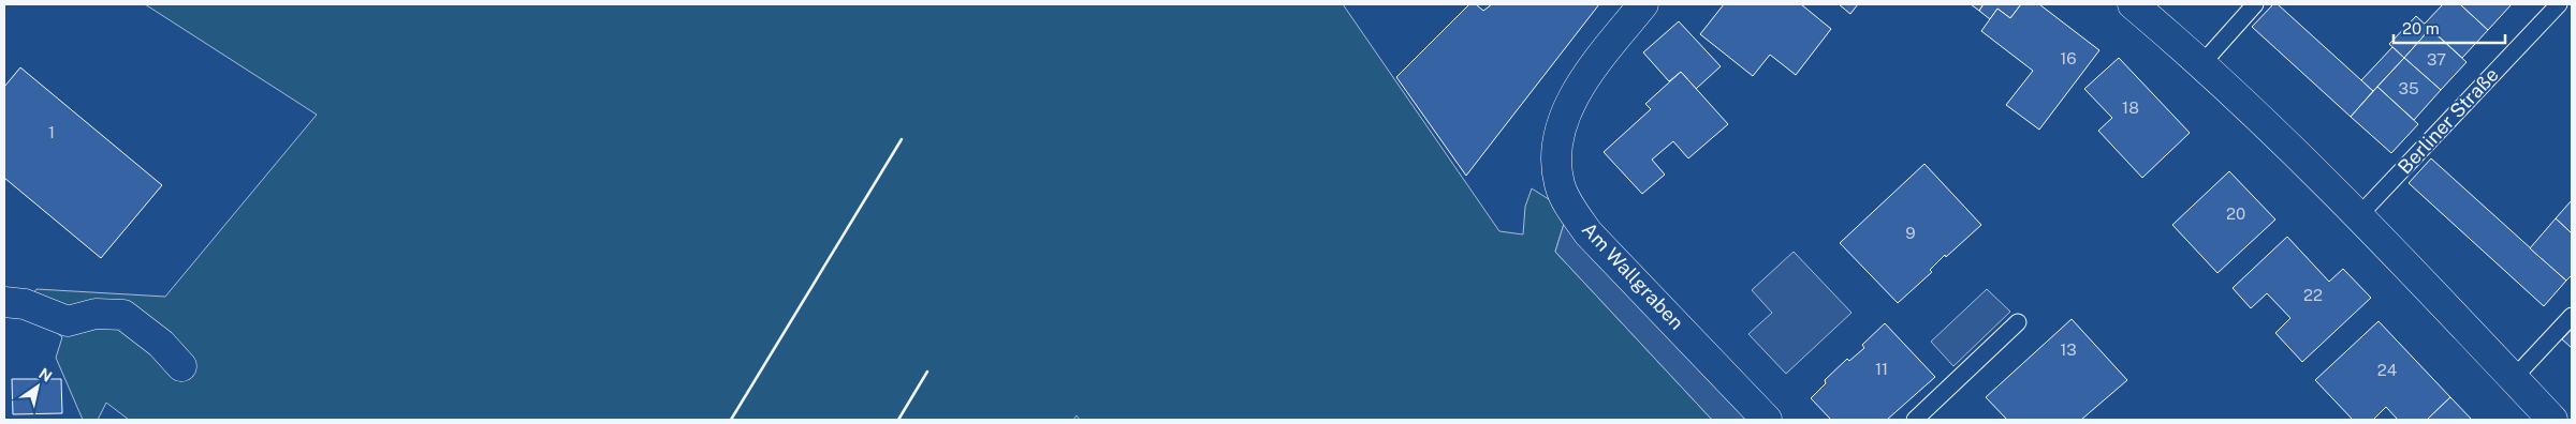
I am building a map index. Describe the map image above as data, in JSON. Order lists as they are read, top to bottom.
{
  "streets": {
    "street": ["Am Wallgraben"],
    "lane": ["Berliner Straße"]
  },
  "house_numbers": [
    "16",
    "37",
    "35",
    "18",
    "1",
    "20",
    "9",
    "22",
    "13",
    "11",
    "24"
  ],
  "scale_bar": "20 m",
  "north": "top right"
}
